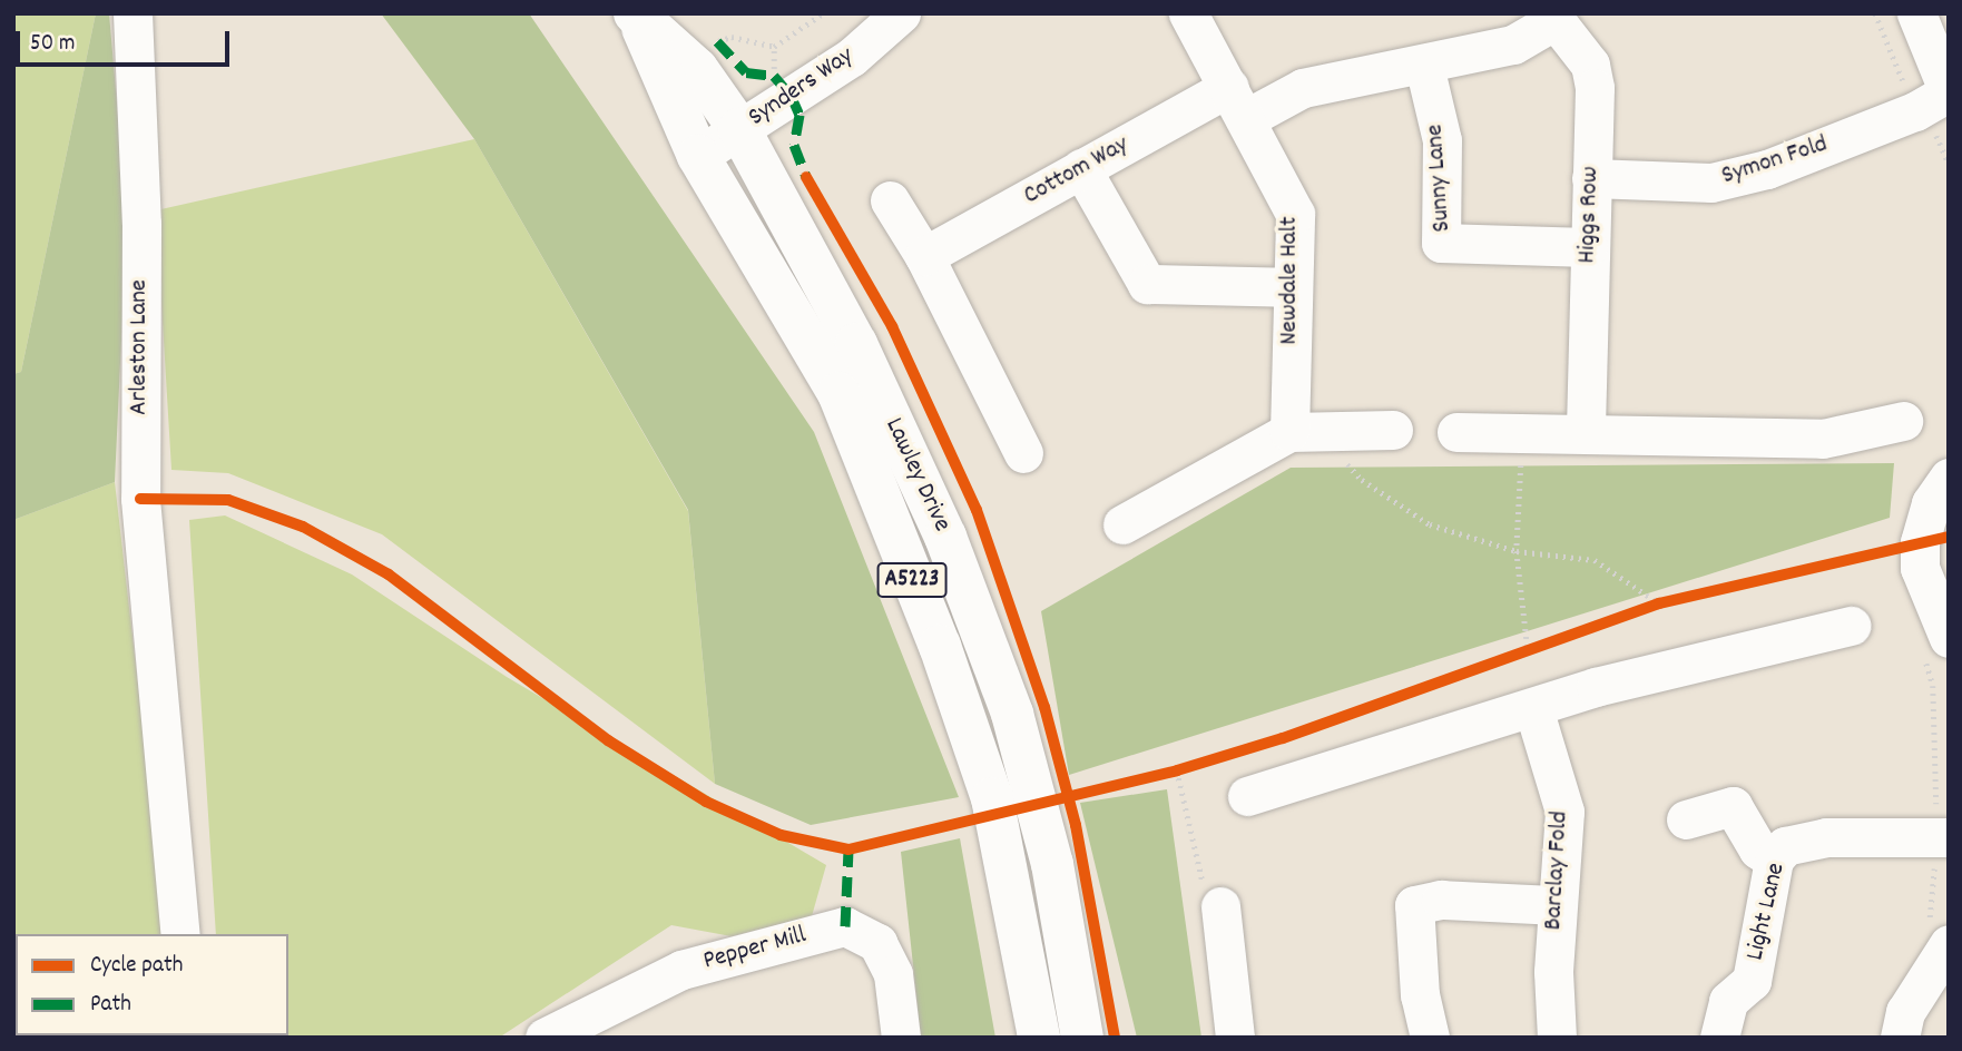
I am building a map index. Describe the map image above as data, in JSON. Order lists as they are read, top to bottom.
{
  "streets": {
    "main road": ["Lawley Drive", "A5223"],
    "street": [
      "Synders Way",
      "Symon Fold",
      "Cottom Way",
      "Sunny Lane",
      "Higgs Row",
      "Newdale Halt",
      "Arleston Lane",
      "Barclay Fold",
      "Light Lane",
      "Pepper Mill"
    ]
  },
  "crossings": [
    ["Synders Way", "Lawley Drive"],
    ["Symon Fold", "Higgs Row"],
    ["Cottom Way", "Sunny Lane"],
    ["Cottom Way", "Higgs Row"],
    ["Cottom Way", "Newdale Halt"],
    ["Sunny Lane", "Higgs Row"]
  ],
  "legend": ["Cycle path", "Path"],
  "scale_bar": "50 m"
}
